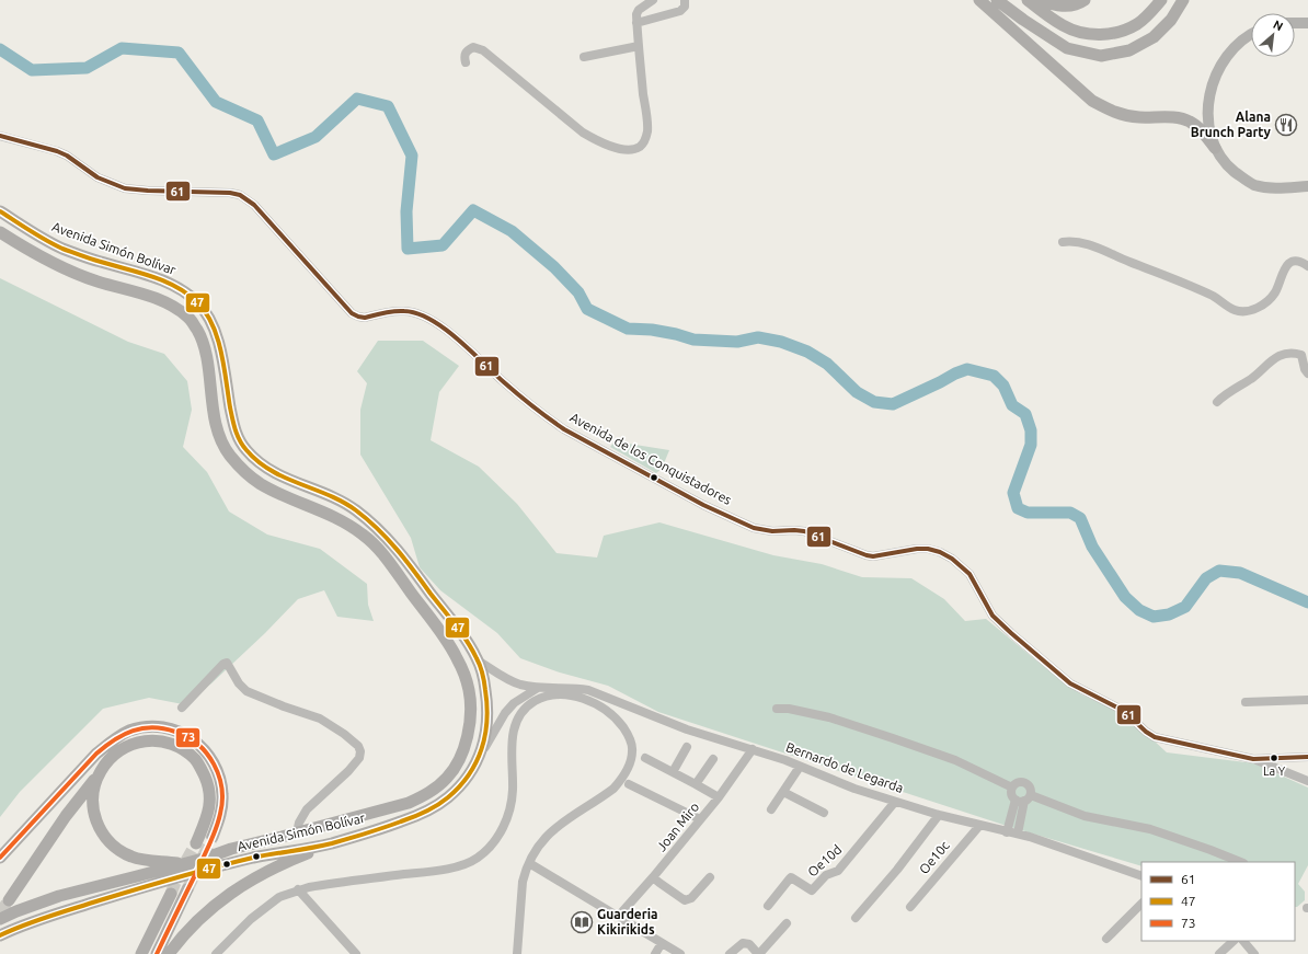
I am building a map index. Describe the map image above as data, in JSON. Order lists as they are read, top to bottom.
{
  "streets": {
    "highway": ["Avenida Simón Bolívar"],
    "street": [
      "Avenida de los Conquistadores",
      "Bernardo de Legarda",
      "Joan Miro",
      "Oe10c",
      "Oe10d"
    ]
  },
  "crossings": [
    ["Avenida Simón Bolívar", "Bernardo de Legarda"],
    ["Bernardo de Legarda", "Joan Miro"],
    ["Bernardo de Legarda", "Oe10c"],
    ["Bernardo de Legarda", "Oe10d"]
  ],
  "places": {
    "restaurant": ["Alana Brunch Party"],
    "other": ["La Y"],
    "library": ["Guarderia Kikirikids"]
  },
  "lines": ["transit line 61", "transit line 47", "transit line 73"],
  "legend": ["61", "47", "73"],
  "north": "top right"
}
